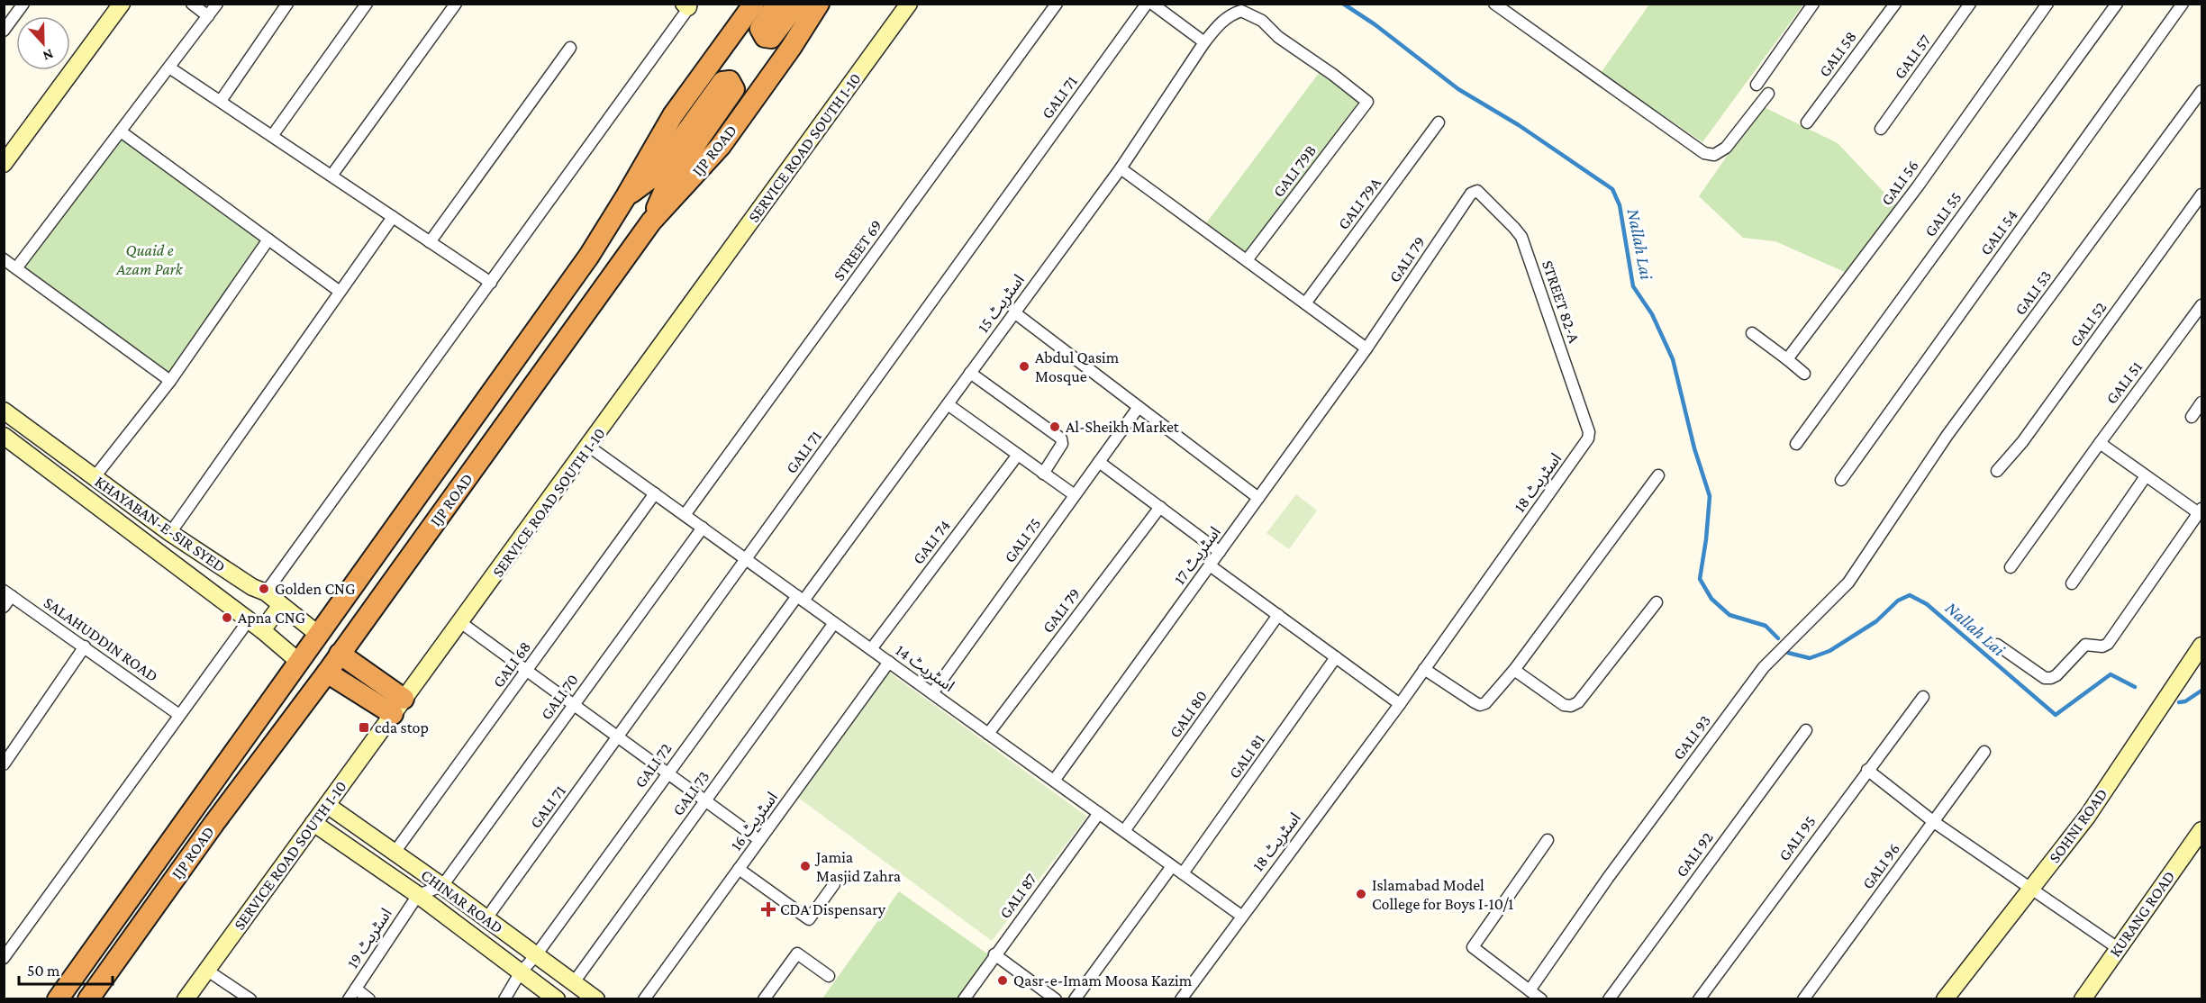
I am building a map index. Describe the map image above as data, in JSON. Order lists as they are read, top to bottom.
{
  "streets": {
    "highway": ["IJP ROAD"],
    "main road": [
      "SERVICE ROAD SOUTH I-10",
      "KHAYABAN-E-SIR SYED",
      "SOHNI ROAD",
      "CHINAR ROAD",
      "KURANG ROAD"
    ],
    "street": [
      "GALI 58",
      "GALI 57",
      "GALI 71",
      "GALI 79B",
      "GALI 56",
      "GALI 79A",
      "GALI 55",
      "GALI 54",
      "STREET 69",
      "GALI 79",
      "GALI 53",
      "STREET 82-A",
      "اسٹریٹ 15",
      "GALI 52",
      "GALI 51",
      "اسٹریٹ 18",
      "GALI 75",
      "GALI 74",
      "اسٹریٹ 17",
      "SALAHUDDIN ROAD",
      "GALI 68",
      "اسٹریٹ 14",
      "GALI 70",
      "GALI 80",
      "GALI 93",
      "GALI 81",
      "GALI 72",
      "GALI 73",
      "اسٹریٹ 16",
      "GALI 95",
      "GALI 92",
      "GALI 96",
      "GALI 87",
      "اسٹریٹ 19"
    ]
  },
  "crossings": [
    ["GALI 71", "اسٹریٹ 14"],
    ["GALI 71", "CHINAR ROAD"],
    ["SERVICE ROAD SOUTH I-10", "اسٹریٹ 14"],
    ["SERVICE ROAD SOUTH I-10", "CHINAR ROAD"],
    ["IJP ROAD", "KHAYABAN-E-SIR SYED"],
    ["GALI 79B", "اسٹریٹ 15"],
    ["STREET 69", "اسٹریٹ 14"],
    ["GALI 79", "STREET 82-A"],
    ["GALI 79", "اسٹریٹ 17"],
    ["GALI 79", "اسٹریٹ 14"],
    ["GALI 53", "GALI 93"],
    ["STREET 82-A", "اسٹریٹ 18"],
    ["اسٹریٹ 15", "اسٹریٹ 14"],
    ["اسٹریٹ 15", "GALI 72"],
    ["اسٹریٹ 18", "اسٹریٹ 14"],
    ["GALI 75", "اسٹریٹ 14"],
    ["GALI 74", "اسٹریٹ 14"],
    ["اسٹریٹ 17", "اسٹریٹ 14"],
    ["GALI 68", "اسٹریٹ 14"],
    ["GALI 68", "CHINAR ROAD"],
    ["اسٹریٹ 14", "GALI 70"],
    ["اسٹریٹ 14", "GALI 80"],
    ["اسٹریٹ 14", "GALI 81"],
    ["اسٹریٹ 14", "GALI 72"],
    ["اسٹریٹ 14", "GALI 73"],
    ["اسٹریٹ 14", "اسٹریٹ 16"],
    ["اسٹریٹ 14", "GALI 87"],
    ["GALI 70", "CHINAR ROAD"],
    ["GALI 72", "CHINAR ROAD"],
    ["GALI 73", "CHINAR ROAD"],
    ["CHINAR ROAD", "اسٹریٹ 19"]
  ],
  "water": ["Nallah Lai"],
  "parks": ["Quaid e Azam Park"],
  "places": {
    "other": [
      "Abdul Qasim Mosque",
      "Al-Sheikh Market",
      "Golden CNG",
      "Apna CNG",
      "Jamia Masjid Zahra",
      "Islamabad Model College for Boys I-10/1",
      "Qasr-e-Imam Moosa Kazim"
    ],
    "transit": ["cda stop"],
    "health": ["CDA Dispensary"]
  },
  "scale_bar": "50 m",
  "north": "bottom"
}
